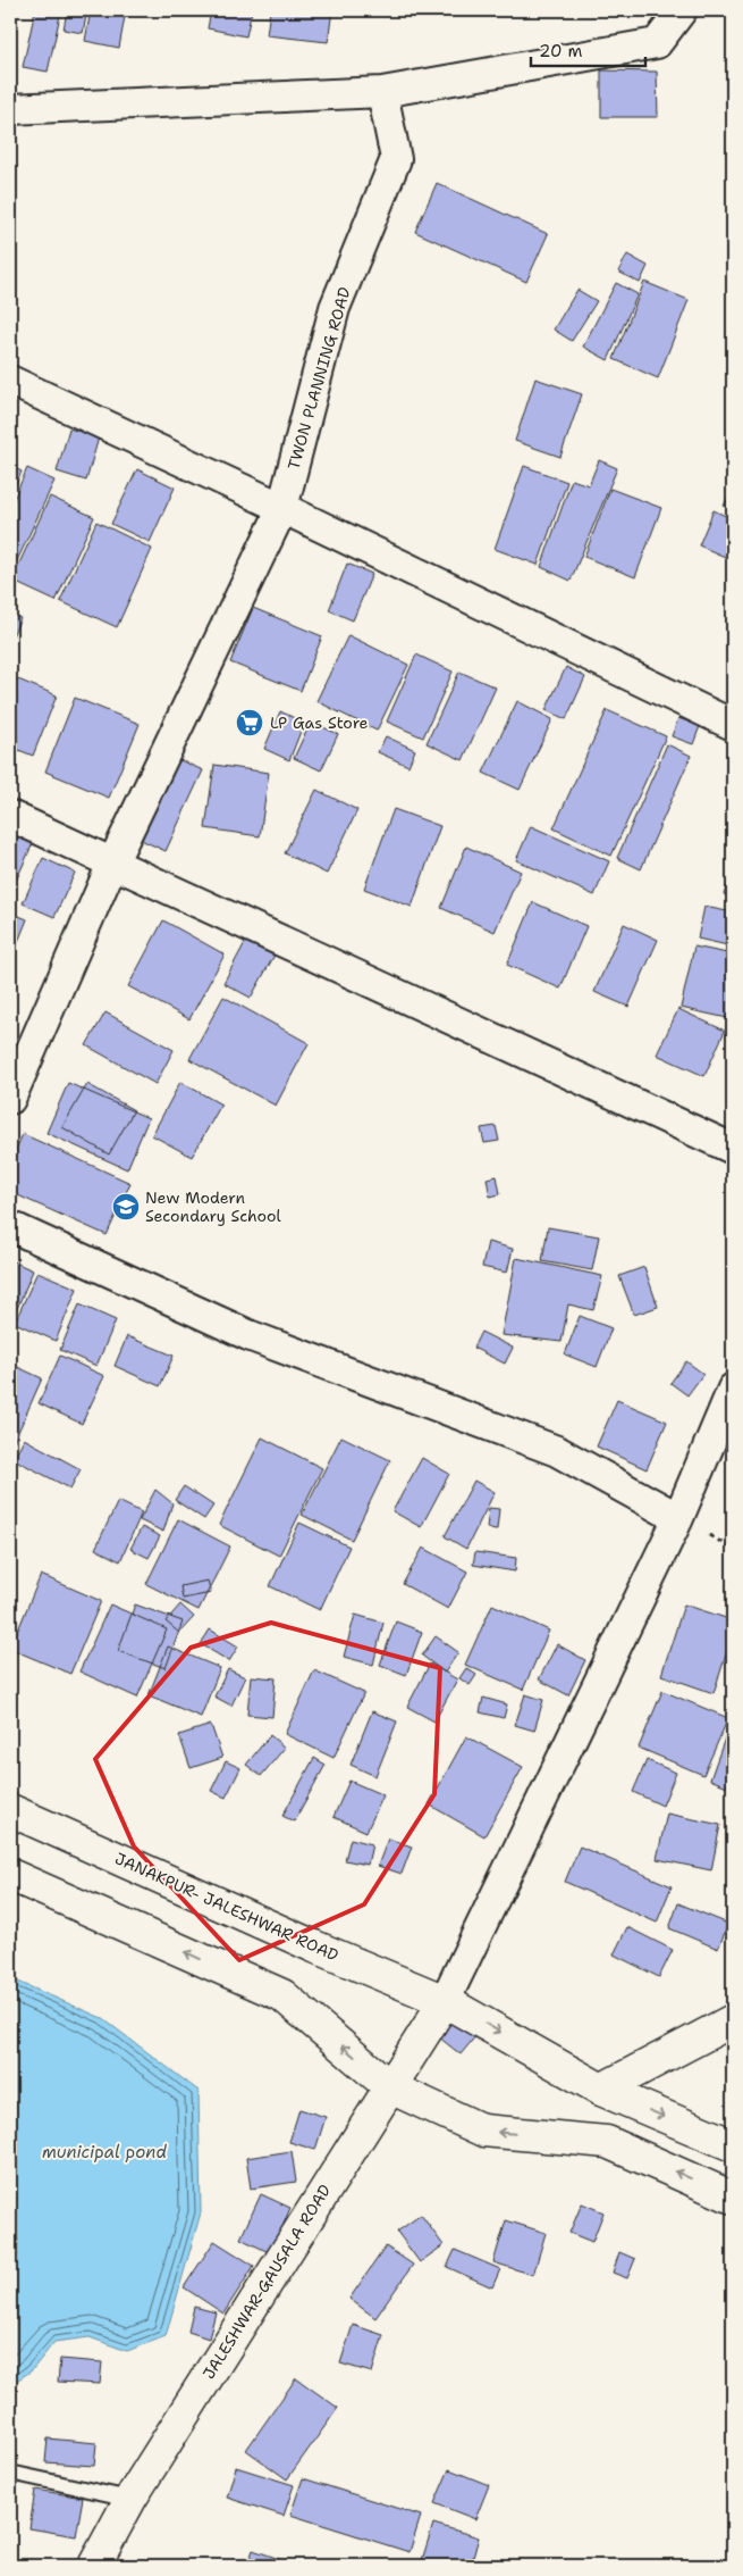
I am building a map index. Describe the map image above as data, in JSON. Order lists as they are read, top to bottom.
{
  "streets": {
    "main road": ["JANAKPUR- JALESHWAR ROAD", "JALESHWAR-GAUSALA ROAD"],
    "street": ["TWON PLANNING ROAD"]
  },
  "crossings": [
    ["JANAKPUR- JALESHWAR ROAD", "JALESHWAR-GAUSALA ROAD"]
  ],
  "water": ["municipal pond"],
  "places": {
    "supermarket": ["LP Gas Store"],
    "school or university": ["New Modern Secondary School"]
  },
  "scale_bar": "20 m"
}
